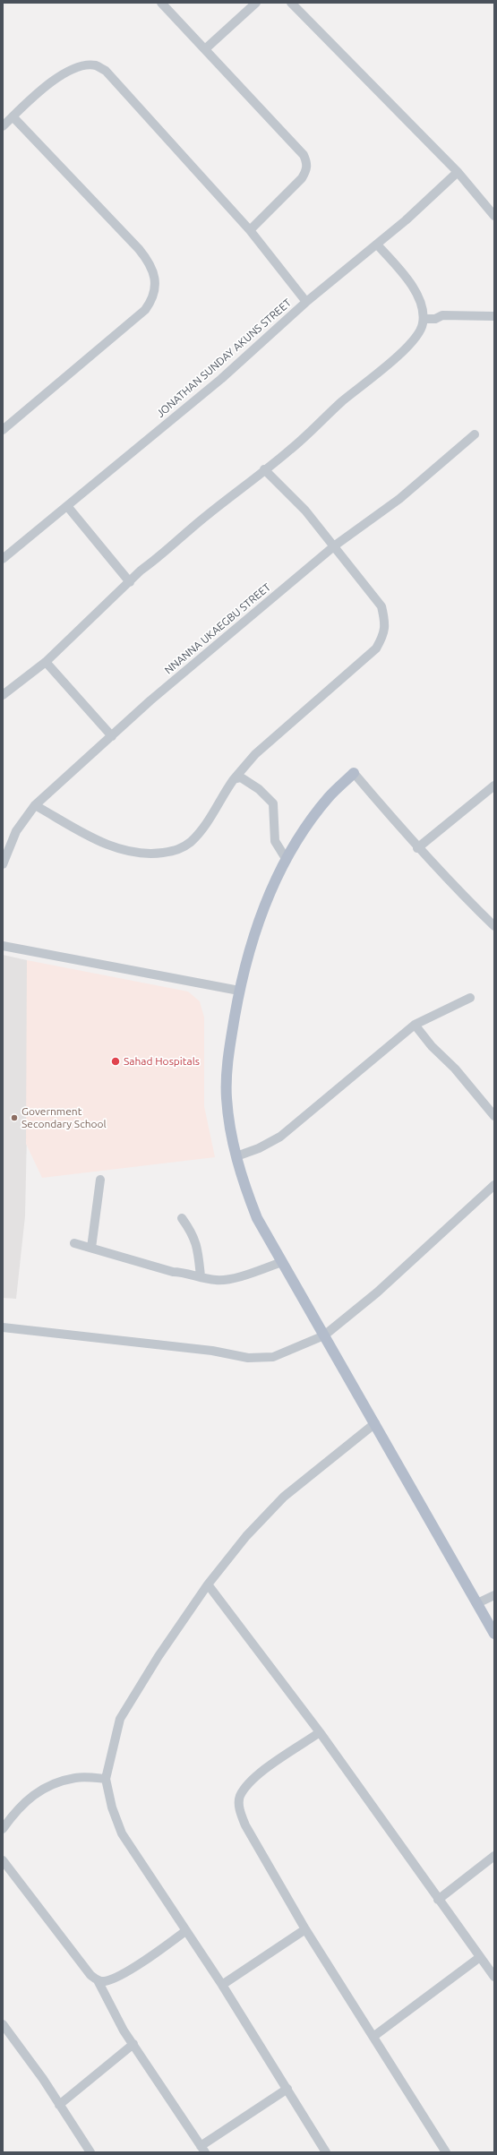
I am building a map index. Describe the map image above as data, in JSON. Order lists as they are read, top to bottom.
{
  "streets": {
    "street": ["JONATHAN SUNDAY AKUNS STREET", "NNANNA UKAEGBU STREET"]
  },
  "places": ["Sahad Hospitals", "Government Secondary School"]
}
